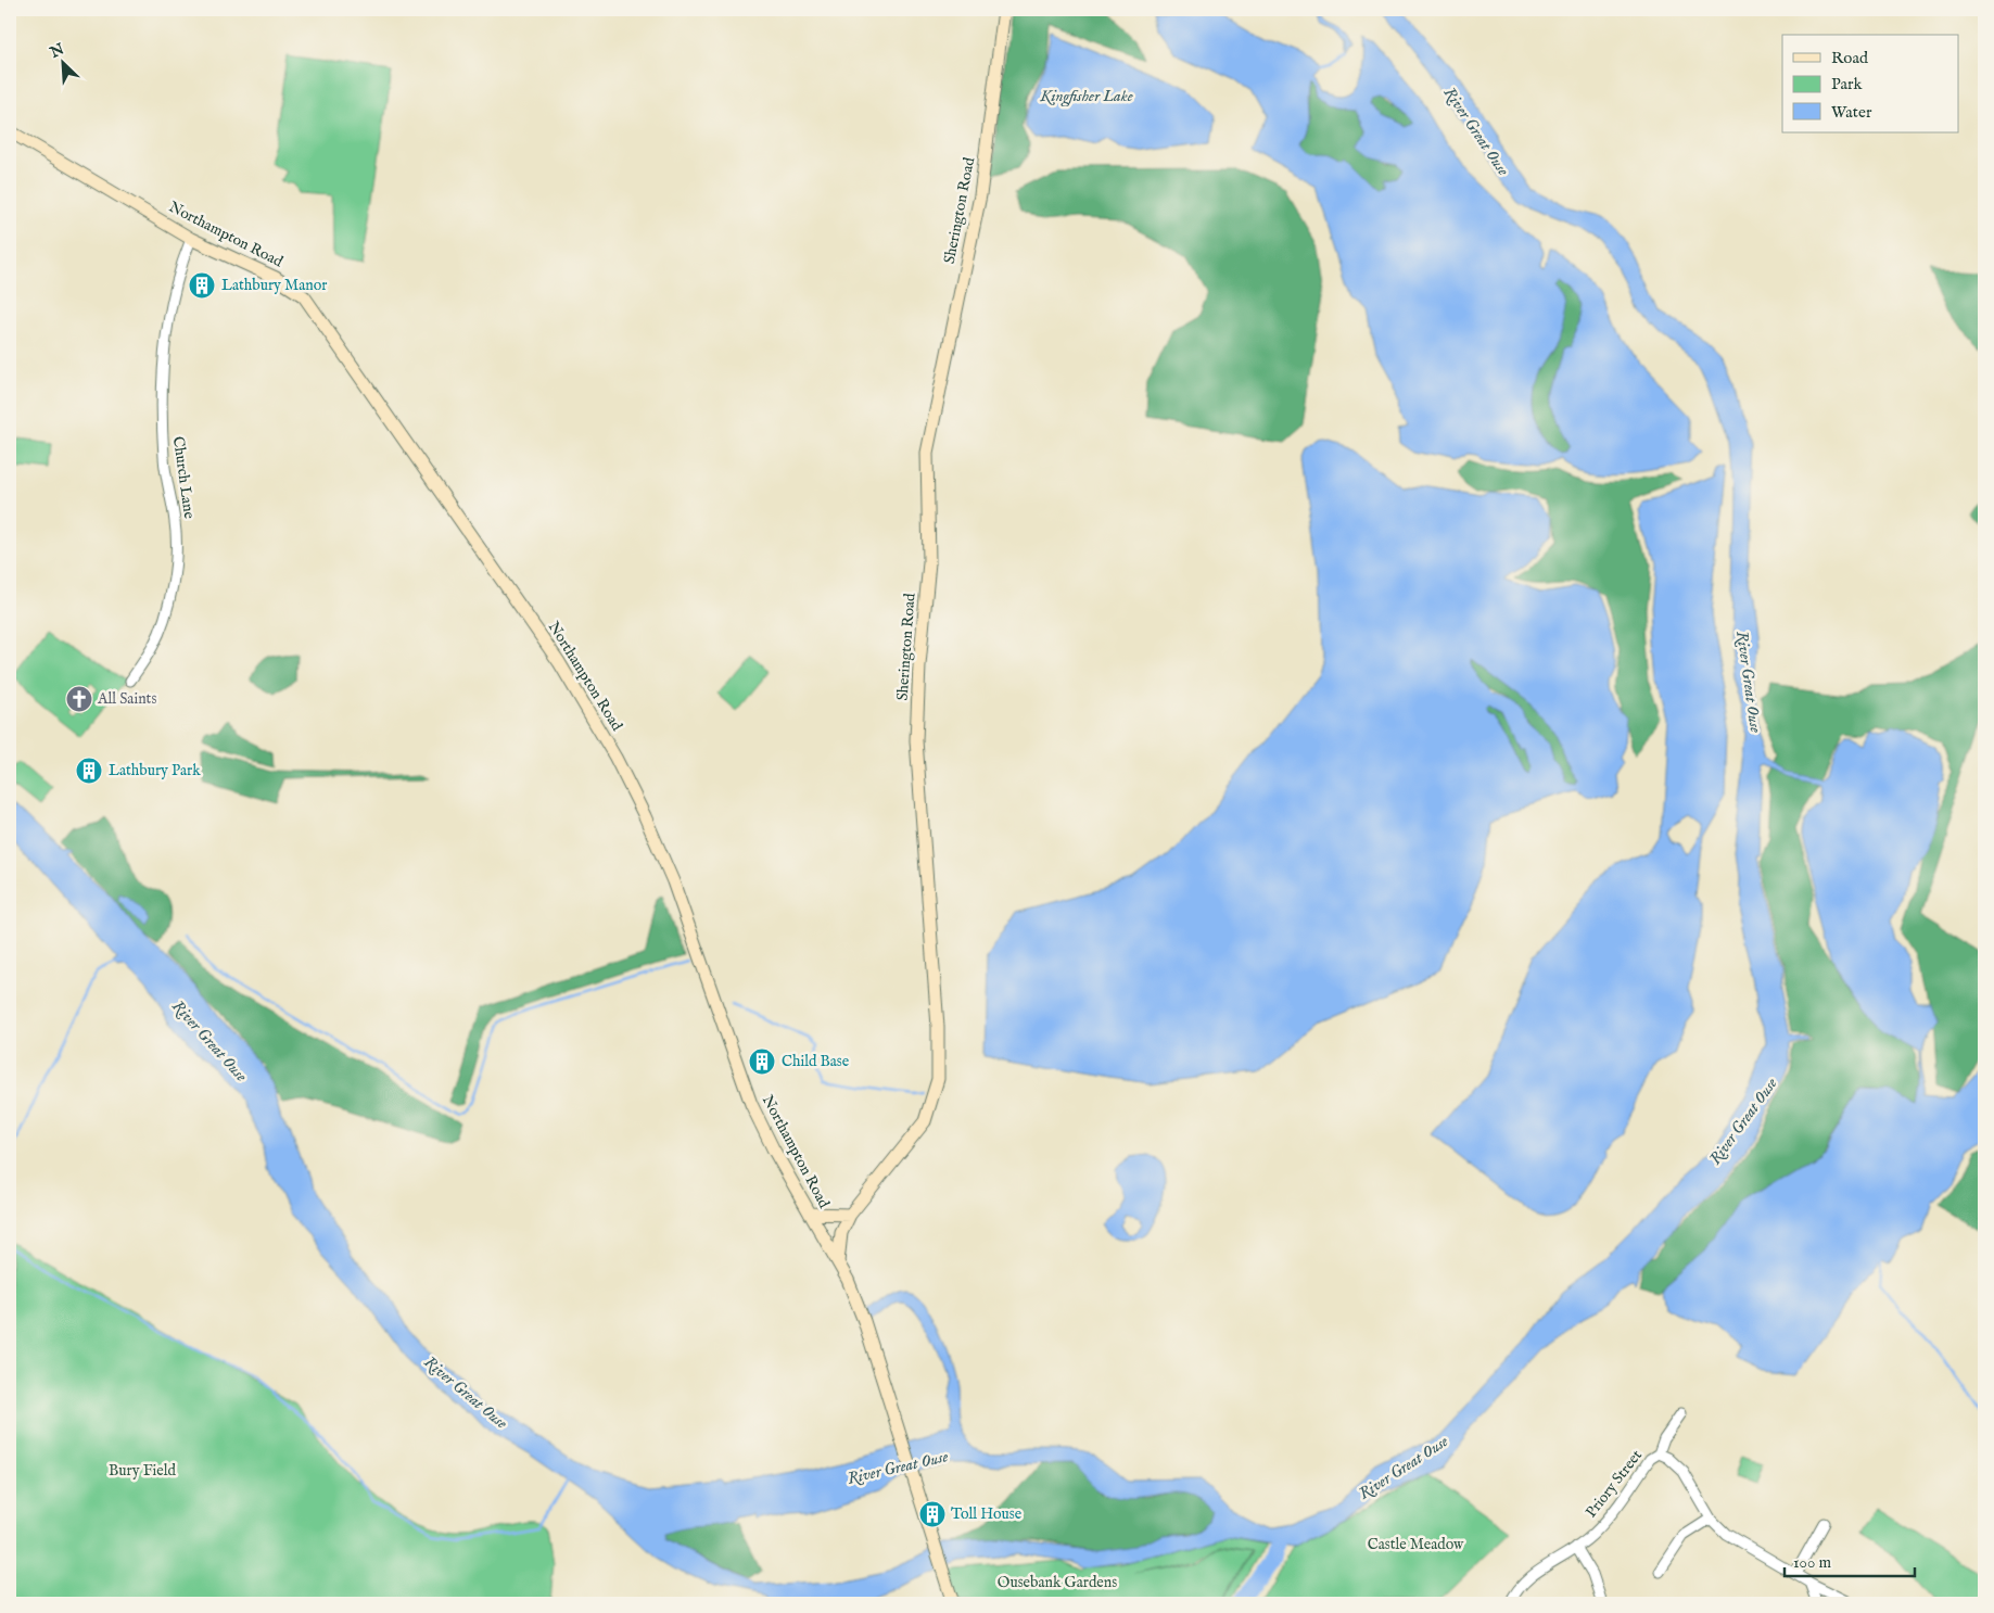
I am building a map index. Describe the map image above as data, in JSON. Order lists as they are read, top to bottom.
{
  "streets": {
    "main road": ["Sherington Road", "Northampton Road"],
    "street": ["Church Lane", "Priory Street"]
  },
  "crossings": [
    ["Sherington Road", "Northampton Road"],
    ["Northampton Road", "Church Lane"]
  ],
  "water": ["Kingfisher Lake", "River Great Ouse"],
  "parks": ["Bury Field", "Castle Meadow", "Ousebank Gardens"],
  "places": {
    "building": [
      "Lathbury Manor",
      "Lathbury Park",
      "Child Base",
      "Toll House"
    ],
    "church": ["All Saints"]
  },
  "legend": ["Road", "Park", "Water"],
  "scale_bar": "100 m",
  "north": "top left"
}
